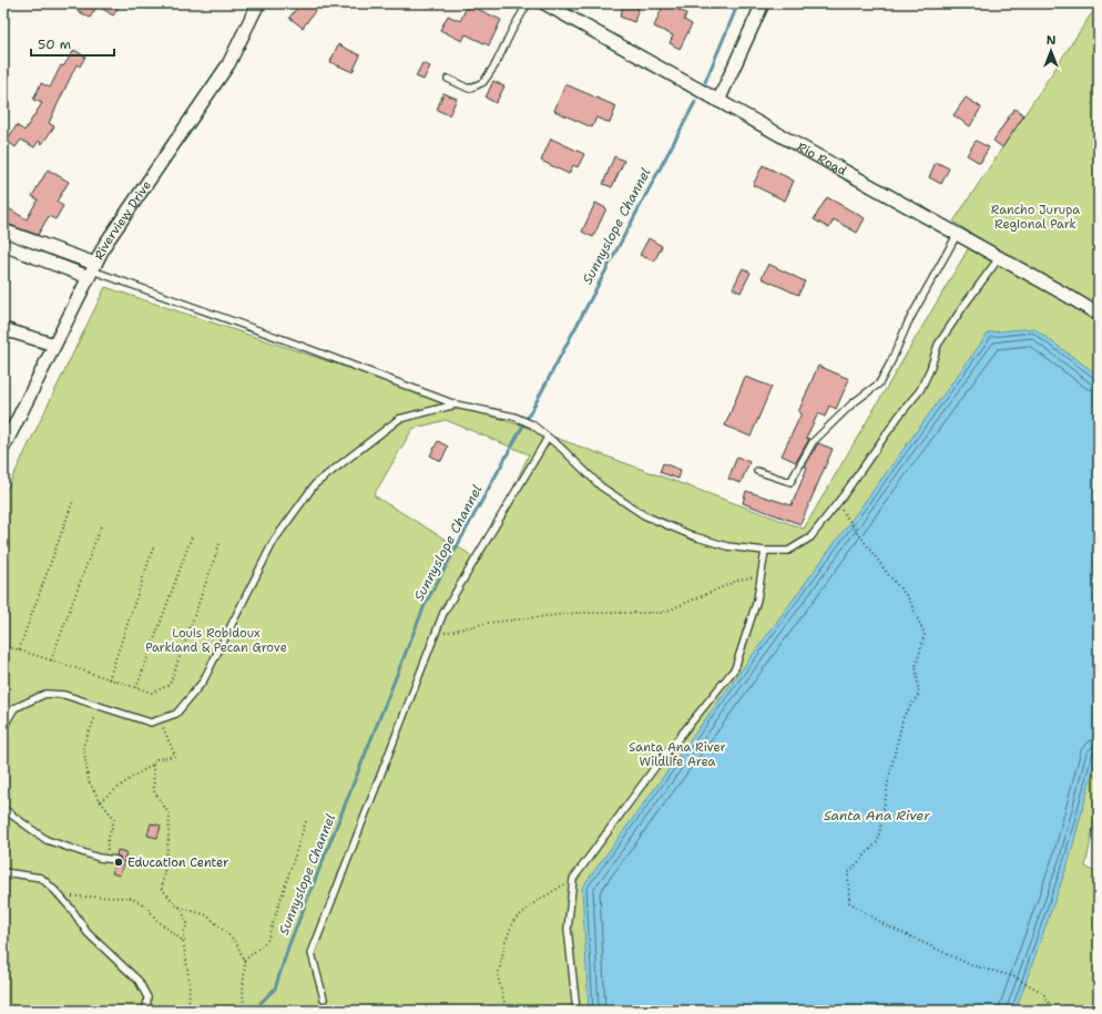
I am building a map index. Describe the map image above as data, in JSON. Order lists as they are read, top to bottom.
{
  "streets": {
    "street": ["Rio Road", "Riverview Drive"]
  },
  "water": ["Sunnyslope Channel", "Santa Ana River"],
  "parks": ["Rancho Jurupa Regional Park", "Louis Robidoux Parkland & Pecan Grove", "Santa Ana River Wildlife Area"],
  "places": ["Education Center"],
  "scale_bar": "50 m",
  "north": "top"
}
